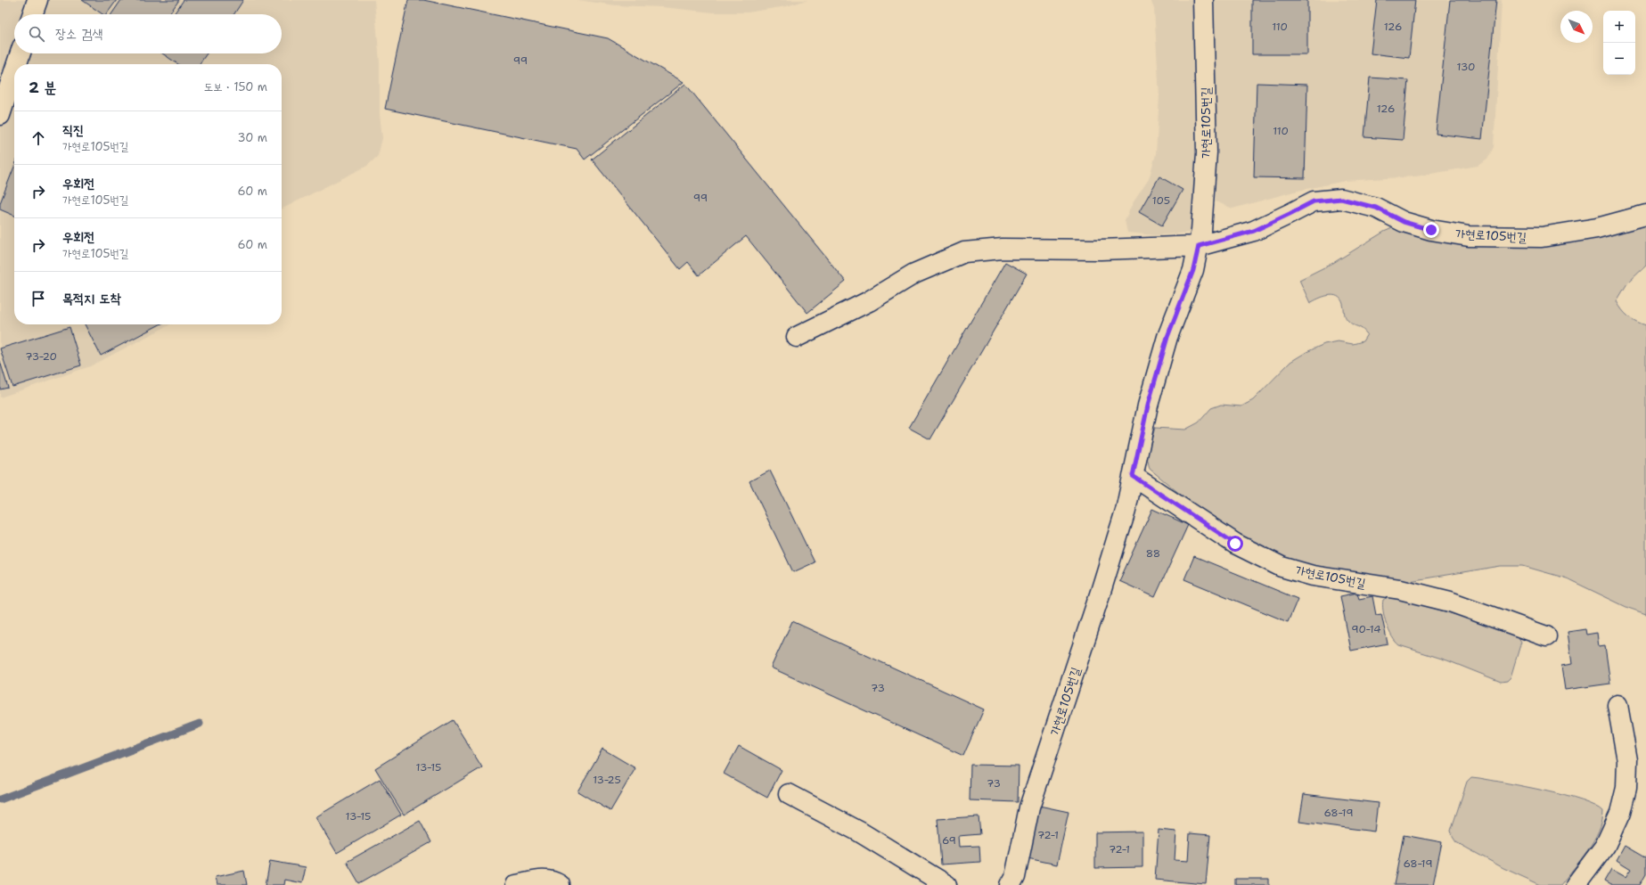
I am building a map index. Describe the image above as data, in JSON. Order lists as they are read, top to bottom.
{
  "streets": {
    "lane": ["가현로105번길"]
  },
  "house_numbers": [
    "110",
    "126",
    "99",
    "130",
    "126",
    "110",
    "99",
    "105",
    "73-20",
    "88",
    "90-14",
    "73",
    "13-15",
    "13-25",
    "73",
    "68-19",
    "13-15",
    "72-1",
    "69",
    "72-1",
    "68-19"
  ],
  "north": "bottom right",
  "page": {
    "map_buttons": ["+", "−"],
    "search": "장소 검색",
    "heading": ["2 분", "도보 · 150 m"],
    "list": [
      ["직진", "가현로105번길", "30 m"],
      ["우회전", "가현로105번길", "60 m"],
      ["우회전", "가현로105번길", "60 m"],
      "목적지 도착"
    ]
  }
}
